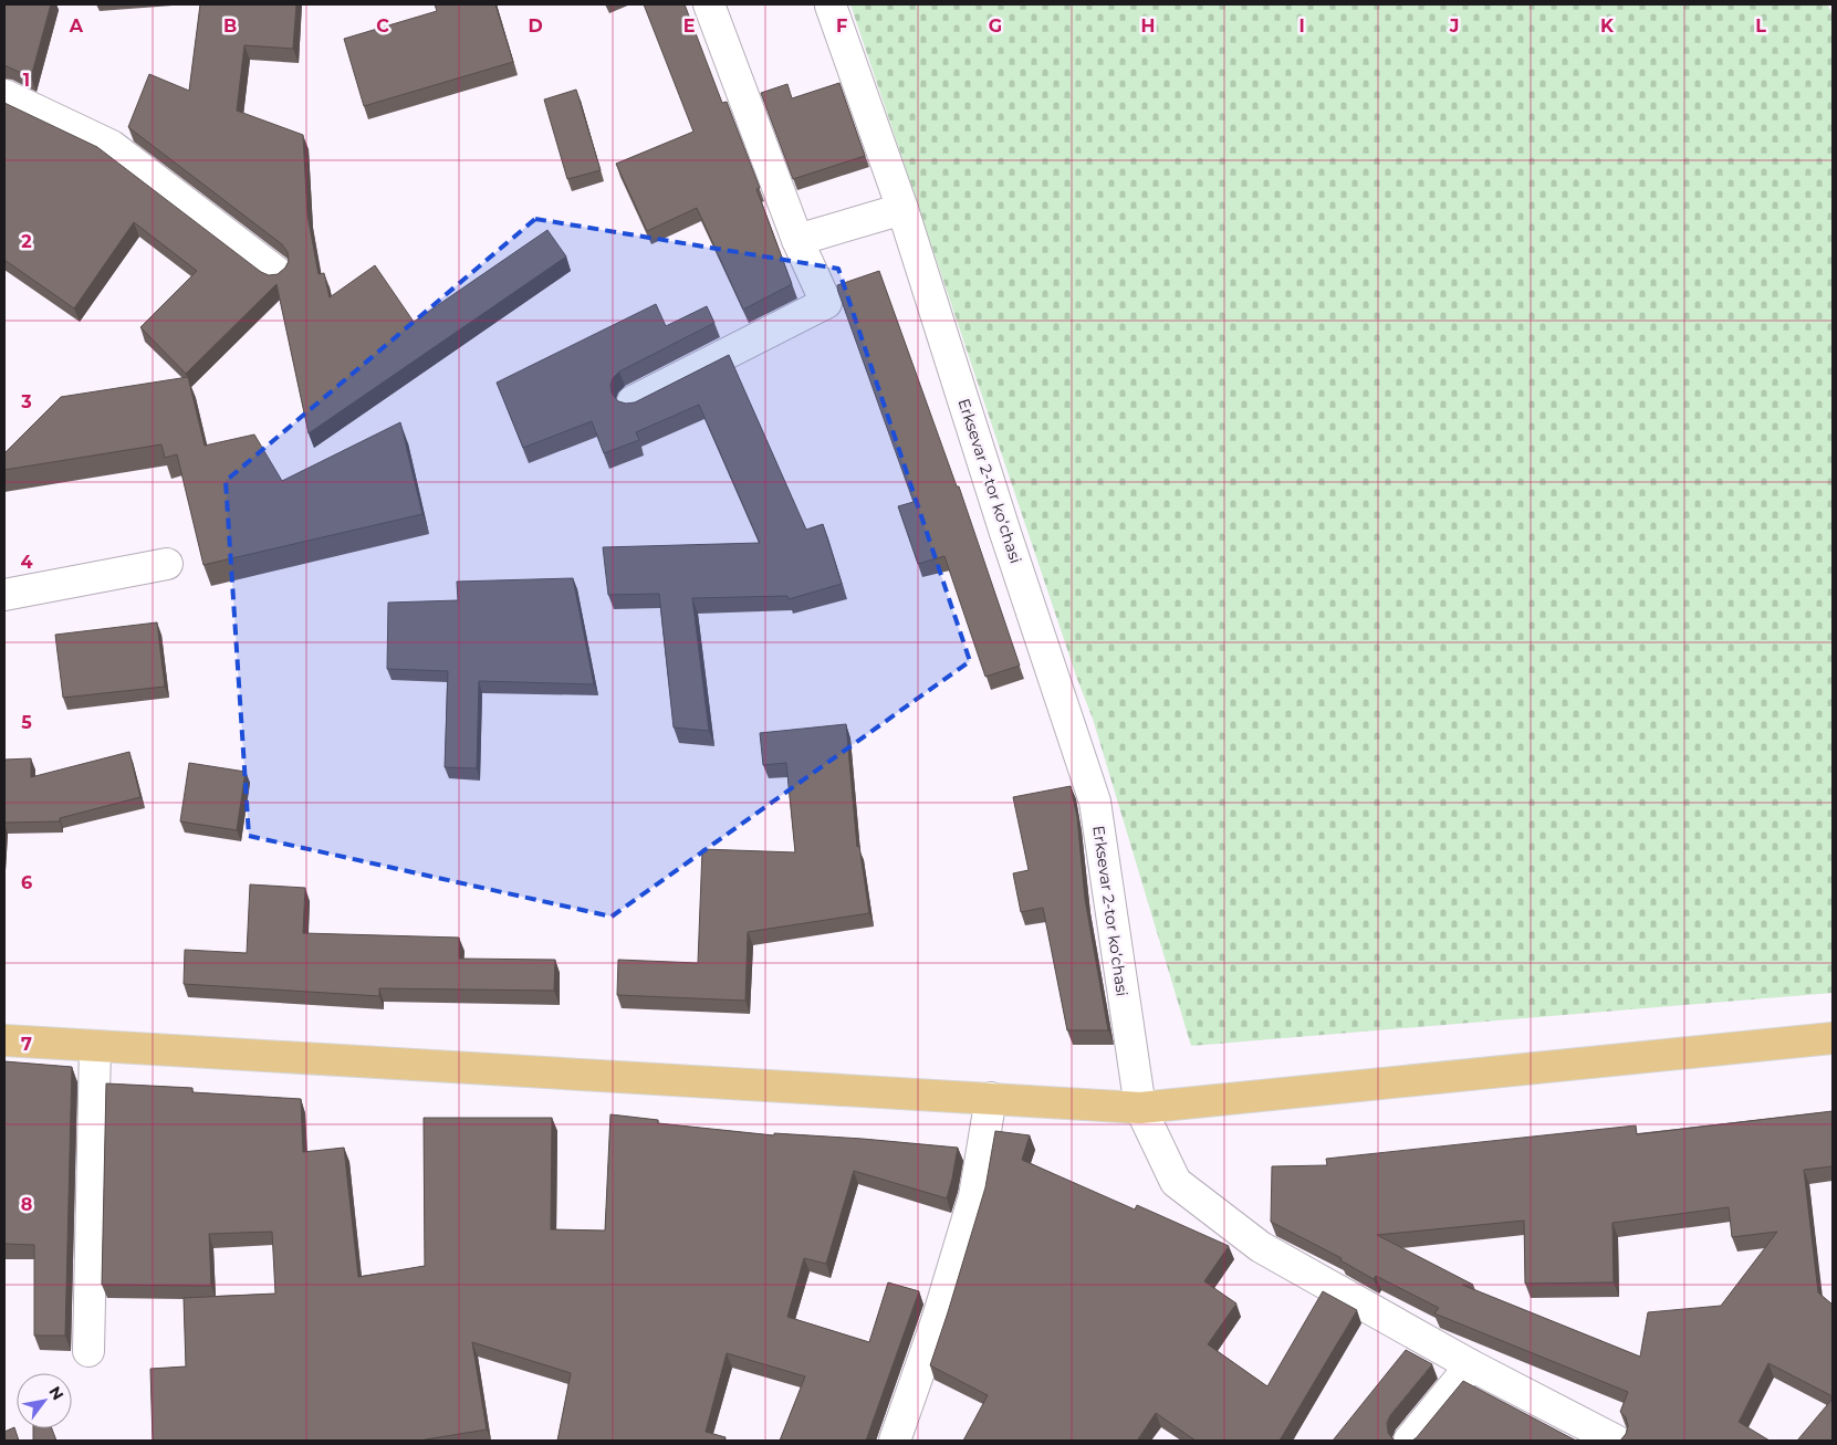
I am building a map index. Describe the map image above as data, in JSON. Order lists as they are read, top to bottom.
{
  "streets": {
    "street": ["Erksevar 2-tor koʻchasi"]
  },
  "north": "top right",
  "grid": {
    "columns": [
      "A",
      "B",
      "C",
      "D",
      "E",
      "F",
      "G",
      "H",
      "I",
      "J",
      "K",
      "L"
    ],
    "rows": [
      "1",
      "2",
      "3",
      "4",
      "5",
      "6",
      "7",
      "8"
    ]
  }
}
